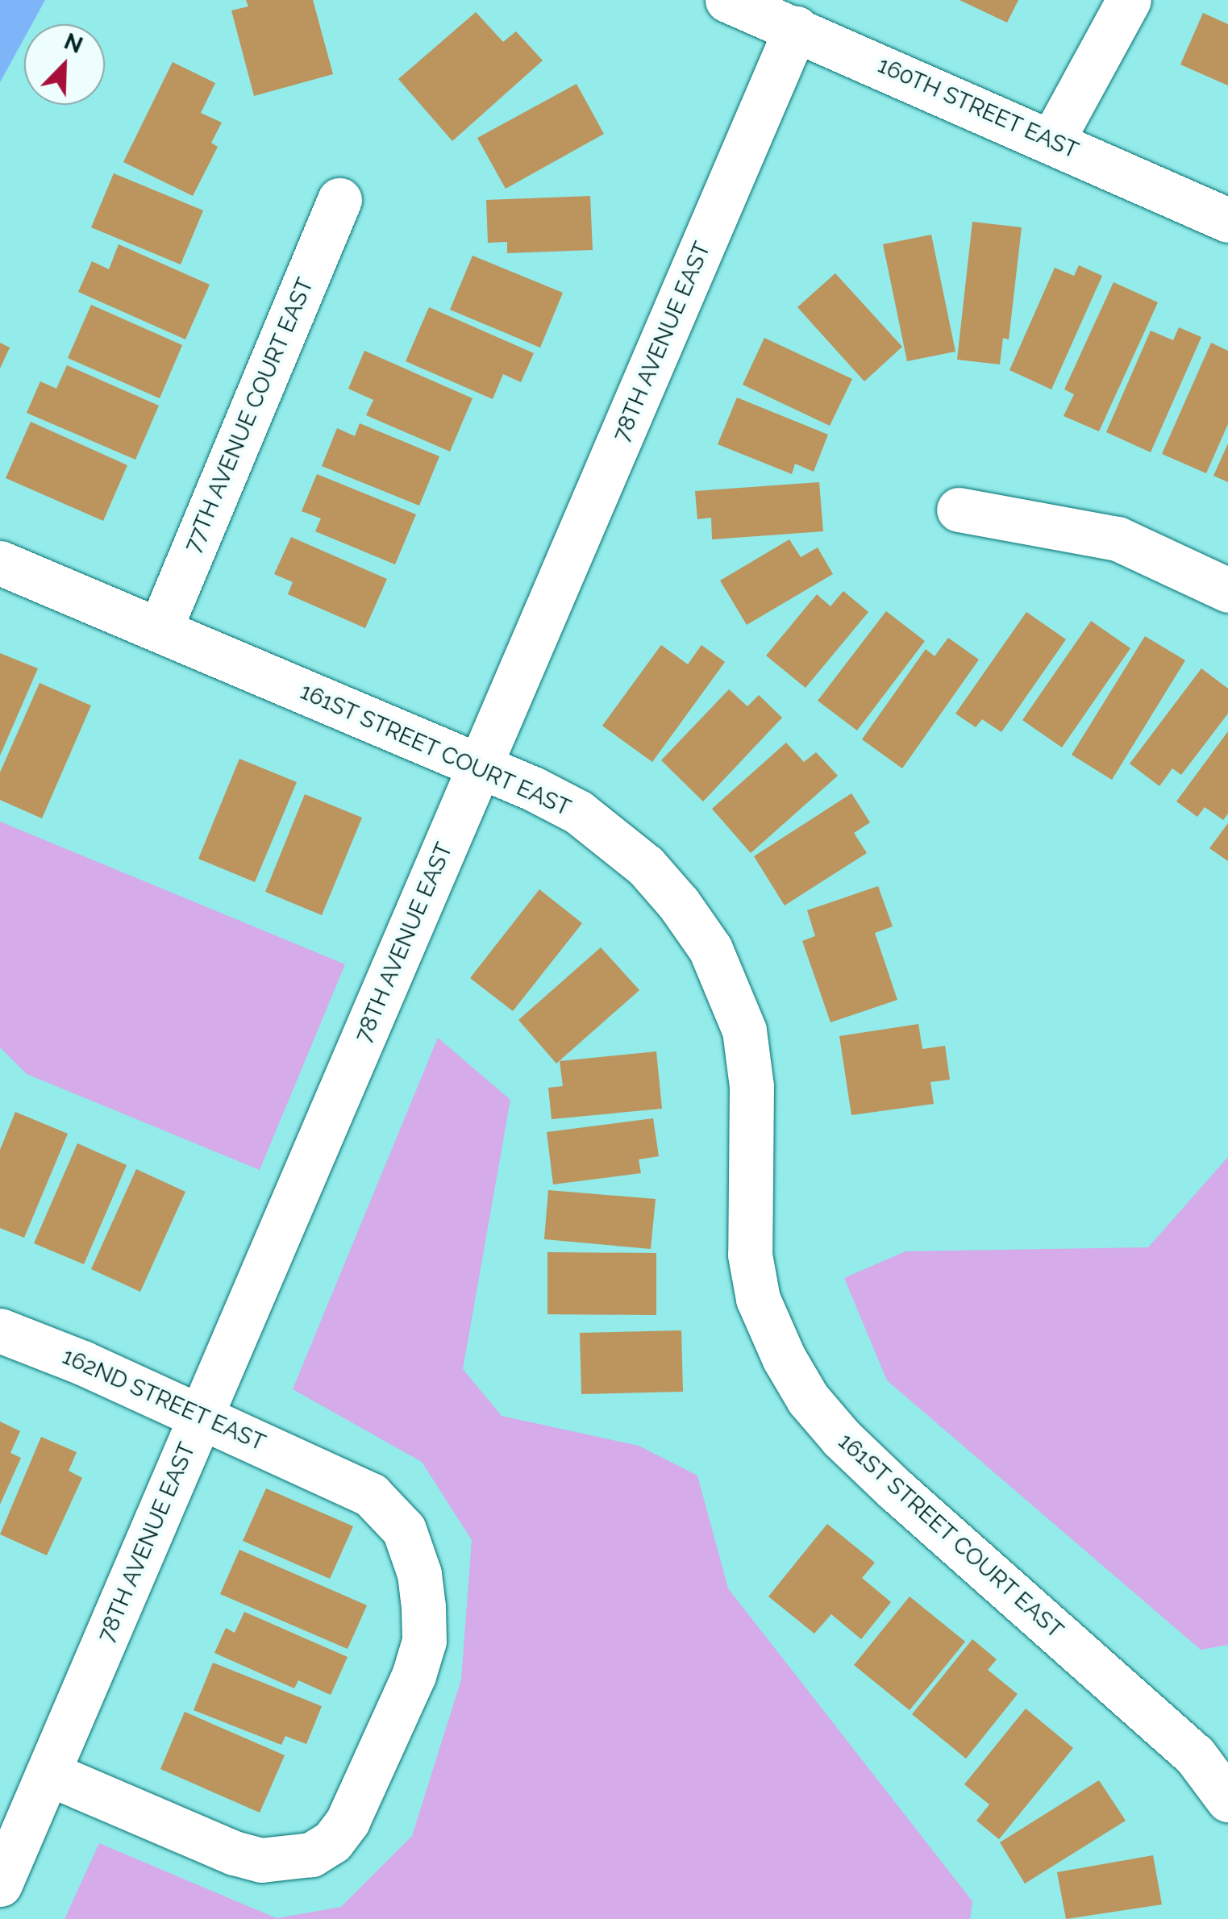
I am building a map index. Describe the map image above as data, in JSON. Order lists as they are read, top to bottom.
{
  "streets": {
    "street": [
      "160TH STREET EAST",
      "78TH AVENUE EAST",
      "77TH AVENUE COURT EAST",
      "161ST STREET COURT EAST",
      "162ND STREET EAST"
    ]
  },
  "crossings": [
    ["160TH STREET EAST", "78TH AVENUE EAST"],
    ["78TH AVENUE EAST", "161ST STREET COURT EAST"],
    ["78TH AVENUE EAST", "162ND STREET EAST"],
    ["77TH AVENUE COURT EAST", "161ST STREET COURT EAST"]
  ],
  "north": "top right"
}
